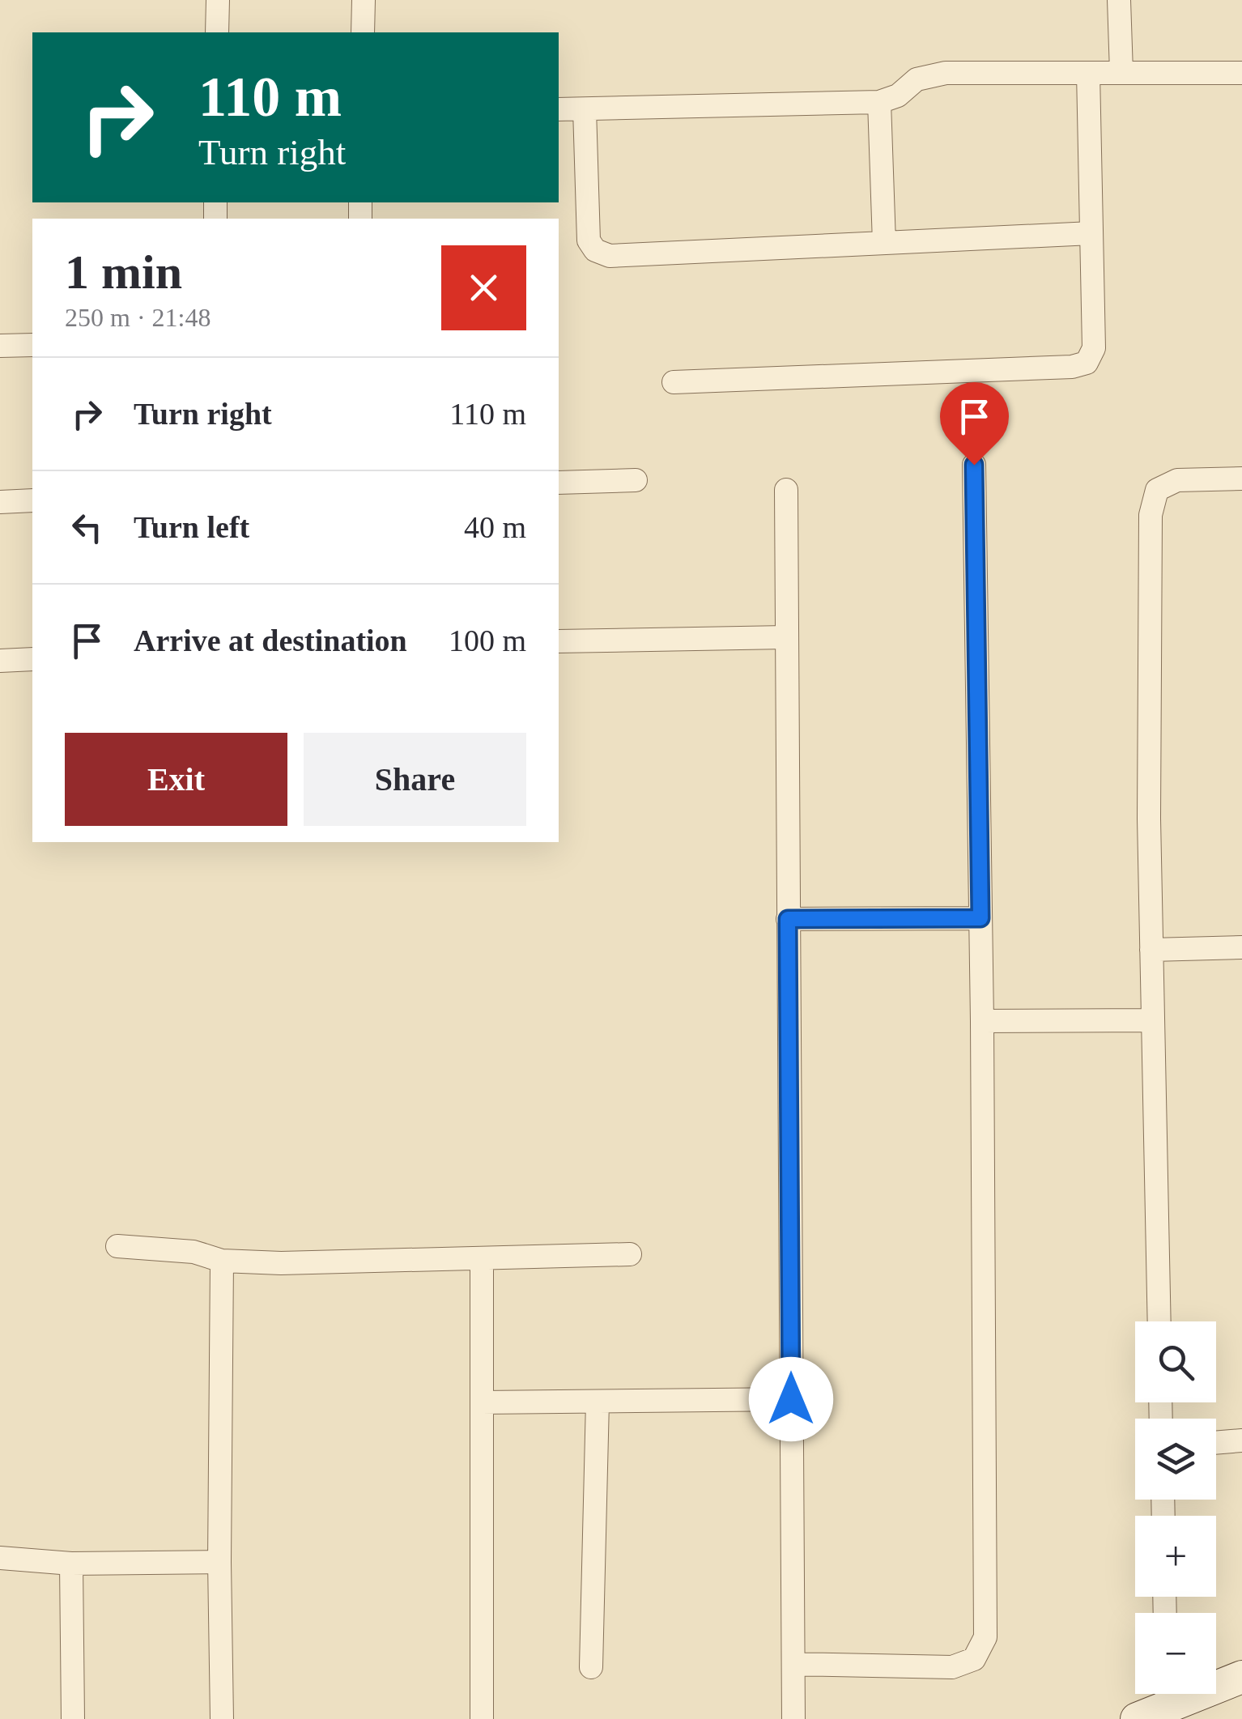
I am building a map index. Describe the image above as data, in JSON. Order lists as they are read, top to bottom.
{
  "page": {
    "turn": ["110 m", "Turn right"],
    "heading": ["1 min", "250 m · 21:48"],
    "list": [
      {
        "name": "Turn right",
        "value": "110 m"
      },
      {
        "name": "Turn left",
        "value": "40 m"
      },
      {
        "name": "Arrive at destination",
        "value": "100 m"
      }
    ],
    "buttons": ["Exit", "Share"],
    "map_buttons": ["+", "−"]
  }
}
